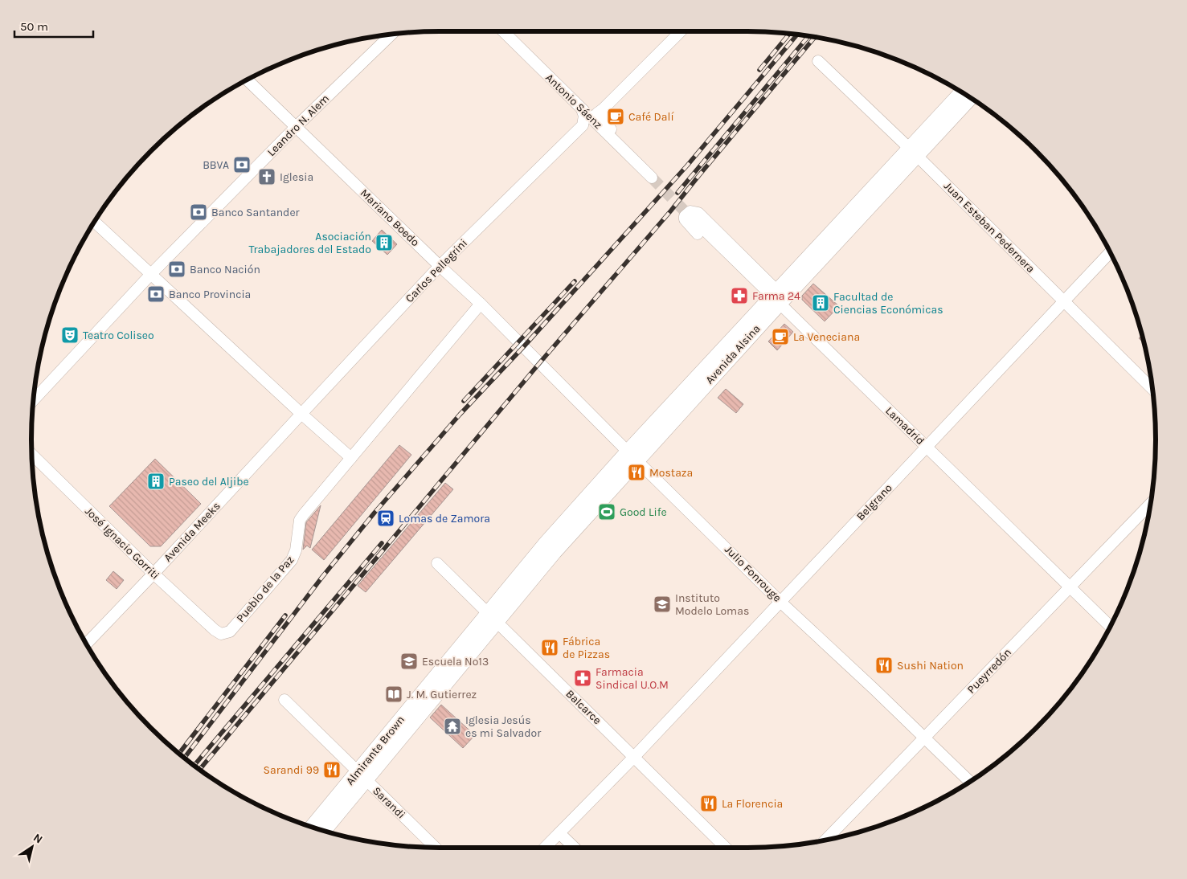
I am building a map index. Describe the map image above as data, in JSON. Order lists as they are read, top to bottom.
{
  "streets": {
    "main road": ["Avenida Alsina", "Almirante Brown"],
    "street": [
      "Antonio Sáenz",
      "Leandro N. Alem",
      "Mariano Boedo",
      "Juan Esteban Pedernera",
      "Carlos Pellegrini",
      "Lamadrid",
      "Belgrano",
      "Avenida Meeks",
      "José Ignacio Gorriti",
      "Julio Fonrouge",
      "Pueblo de la Paz",
      "Pueyrredón",
      "Balcarce",
      "Sarandi"
    ]
  },
  "crossings": [
    ["Antonio Sáenz", "Carlos Pellegrini"],
    ["Leandro N. Alem", "Mariano Boedo"],
    ["Mariano Boedo", "Carlos Pellegrini"],
    ["Mariano Boedo", "Julio Fonrouge"],
    ["Mariano Boedo", "Pueblo de la Paz"],
    ["Juan Esteban Pedernera", "Avenida Alsina"],
    ["Juan Esteban Pedernera", "Belgrano"],
    ["Carlos Pellegrini", "Avenida Meeks"],
    ["Avenida Alsina", "Lamadrid"],
    ["Avenida Alsina", "Julio Fonrouge"],
    ["Avenida Alsina", "Balcarce"],
    ["Avenida Alsina", "Almirante Brown"],
    ["Lamadrid", "Belgrano"],
    ["Lamadrid", "Pueyrredón"],
    ["Belgrano", "Julio Fonrouge"],
    ["Belgrano", "Balcarce"],
    ["Avenida Meeks", "José Ignacio Gorriti"],
    ["José Ignacio Gorriti", "Pueblo de la Paz"],
    ["Julio Fonrouge", "Pueyrredón"],
    ["Balcarce", "Almirante Brown"],
    ["Almirante Brown", "Sarandi"]
  ],
  "places": {
    "cafe": ["Café Dalí", "La Veneciana"],
    "bank": [
      "BBVA",
      "Banco Santander",
      "Banco Nación",
      "Banco Provincia"
    ],
    "church": ["Iglesia"],
    "building": ["Asociación Trabajadores del Estado", "Facultad de Ciencias Económicas", "Paseo del Aljibe"],
    "pharmacy": ["Farma 24", "Farmacia Sindical U.O.M"],
    "theatre": ["Teatro Coliseo"],
    "restaurant": [
      "Mostaza",
      "Fábrica de Pizzas",
      "Sushi Nation",
      "Sarandi 99",
      "La Florencia"
    ],
    "sports": ["Good Life"],
    "station": ["Lomas de Zamora"],
    "school or university": ["Instituto Modelo Lomas", "Escuela Nº13"],
    "library": ["J. M. Gutierrez"],
    "temple": ["Iglesia Jesús es mi Salvador"]
  },
  "scale_bar": "50 m",
  "north": "top right"
}
